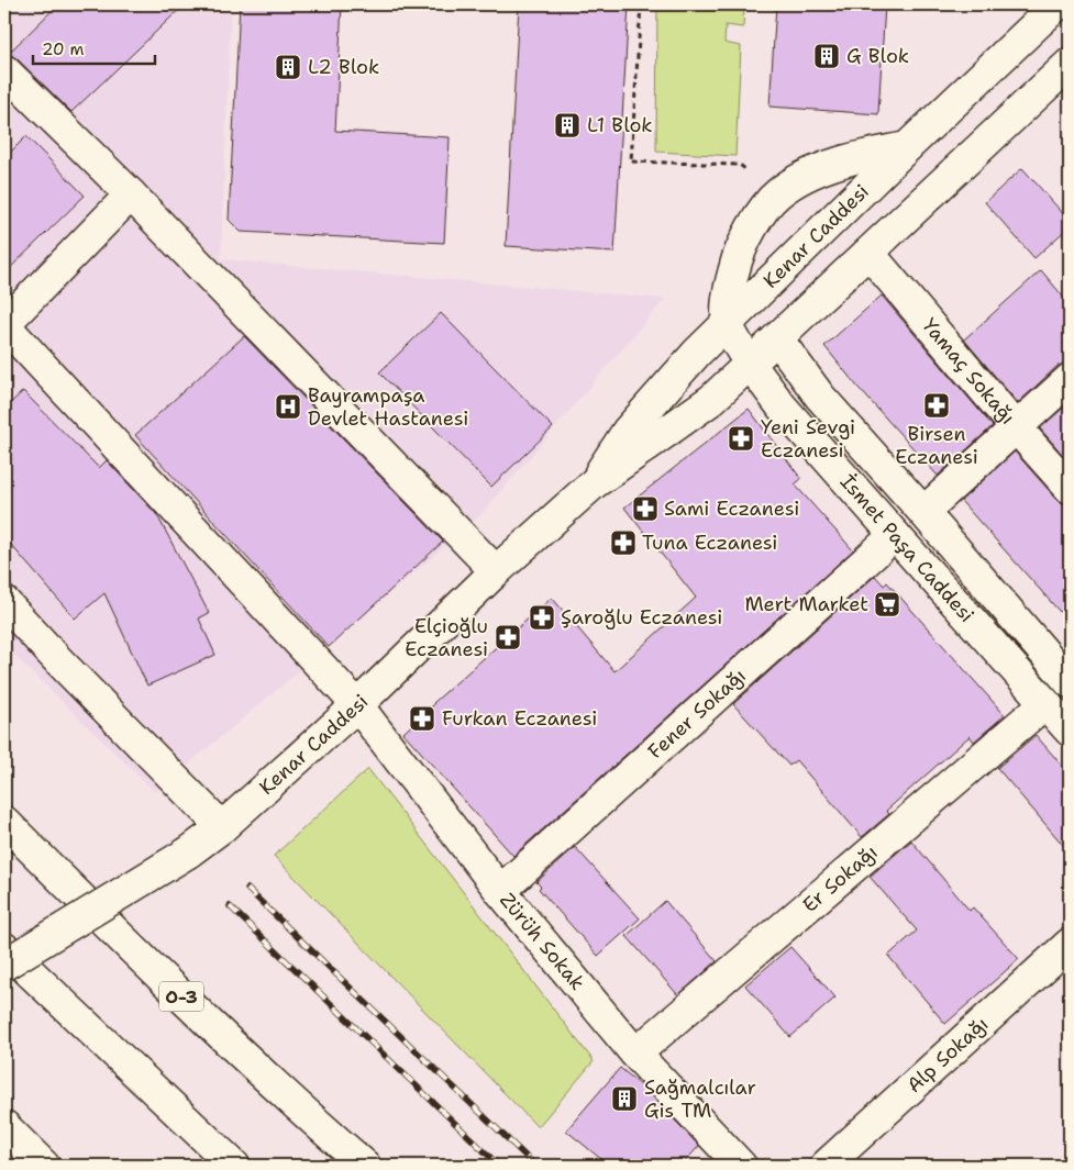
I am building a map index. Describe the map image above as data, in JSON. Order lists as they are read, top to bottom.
{
  "streets": {
    "main road": [
      "Kenar Caddesi",
      "Yamaç Sokağı",
      "İsmet Paşa Caddesi",
      "Fener Sokağı",
      "Er Sokağı",
      "Zürüh Sokak",
      "O-3",
      "Alp Sokağı"
    ]
  },
  "crossings": [
    ["Kenar Caddesi", "Yamaç Sokağı"],
    ["Kenar Caddesi", "İsmet Paşa Caddesi"],
    ["Kenar Caddesi", "Zürüh Sokak"],
    ["İsmet Paşa Caddesi", "Fener Sokağı"],
    ["İsmet Paşa Caddesi", "Er Sokağı"],
    ["Fener Sokağı", "Zürüh Sokak"],
    ["Er Sokağı", "Zürüh Sokak"]
  ],
  "places": {
    "building": [
      "G Blok",
      "L2 Blok",
      "L1 Blok",
      "Sağmalcılar Gis TM"
    ],
    "pharmacy": [
      "Birsen Eczanesi",
      "Yeni Sevgi Eczanesi",
      "Sami Eczanesi",
      "Tuna Eczanesi",
      "Şaroğlu Eczanesi",
      "Elçioğlu Eczanesi",
      "Furkan Eczanesi"
    ],
    "hospital": ["Bayrampaşa Devlet Hastanesi"],
    "supermarket": ["Mert Market"]
  },
  "scale_bar": "20 m"
}
